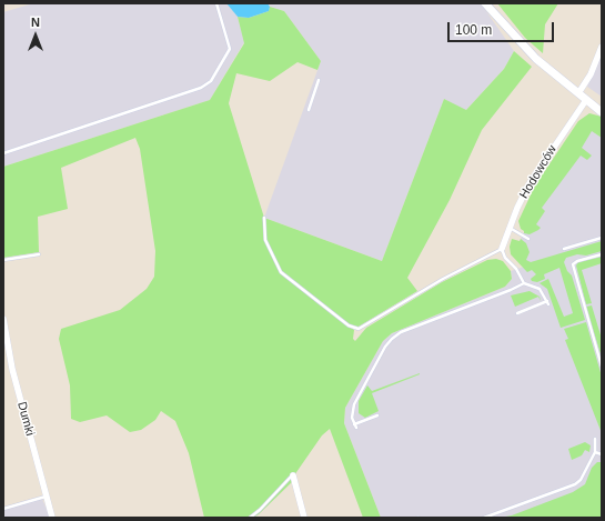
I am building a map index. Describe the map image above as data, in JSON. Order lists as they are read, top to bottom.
{
  "streets": {
    "street": ["Hodowców", "Dumki"]
  },
  "scale_bar": "100 m",
  "north": "top"
}
